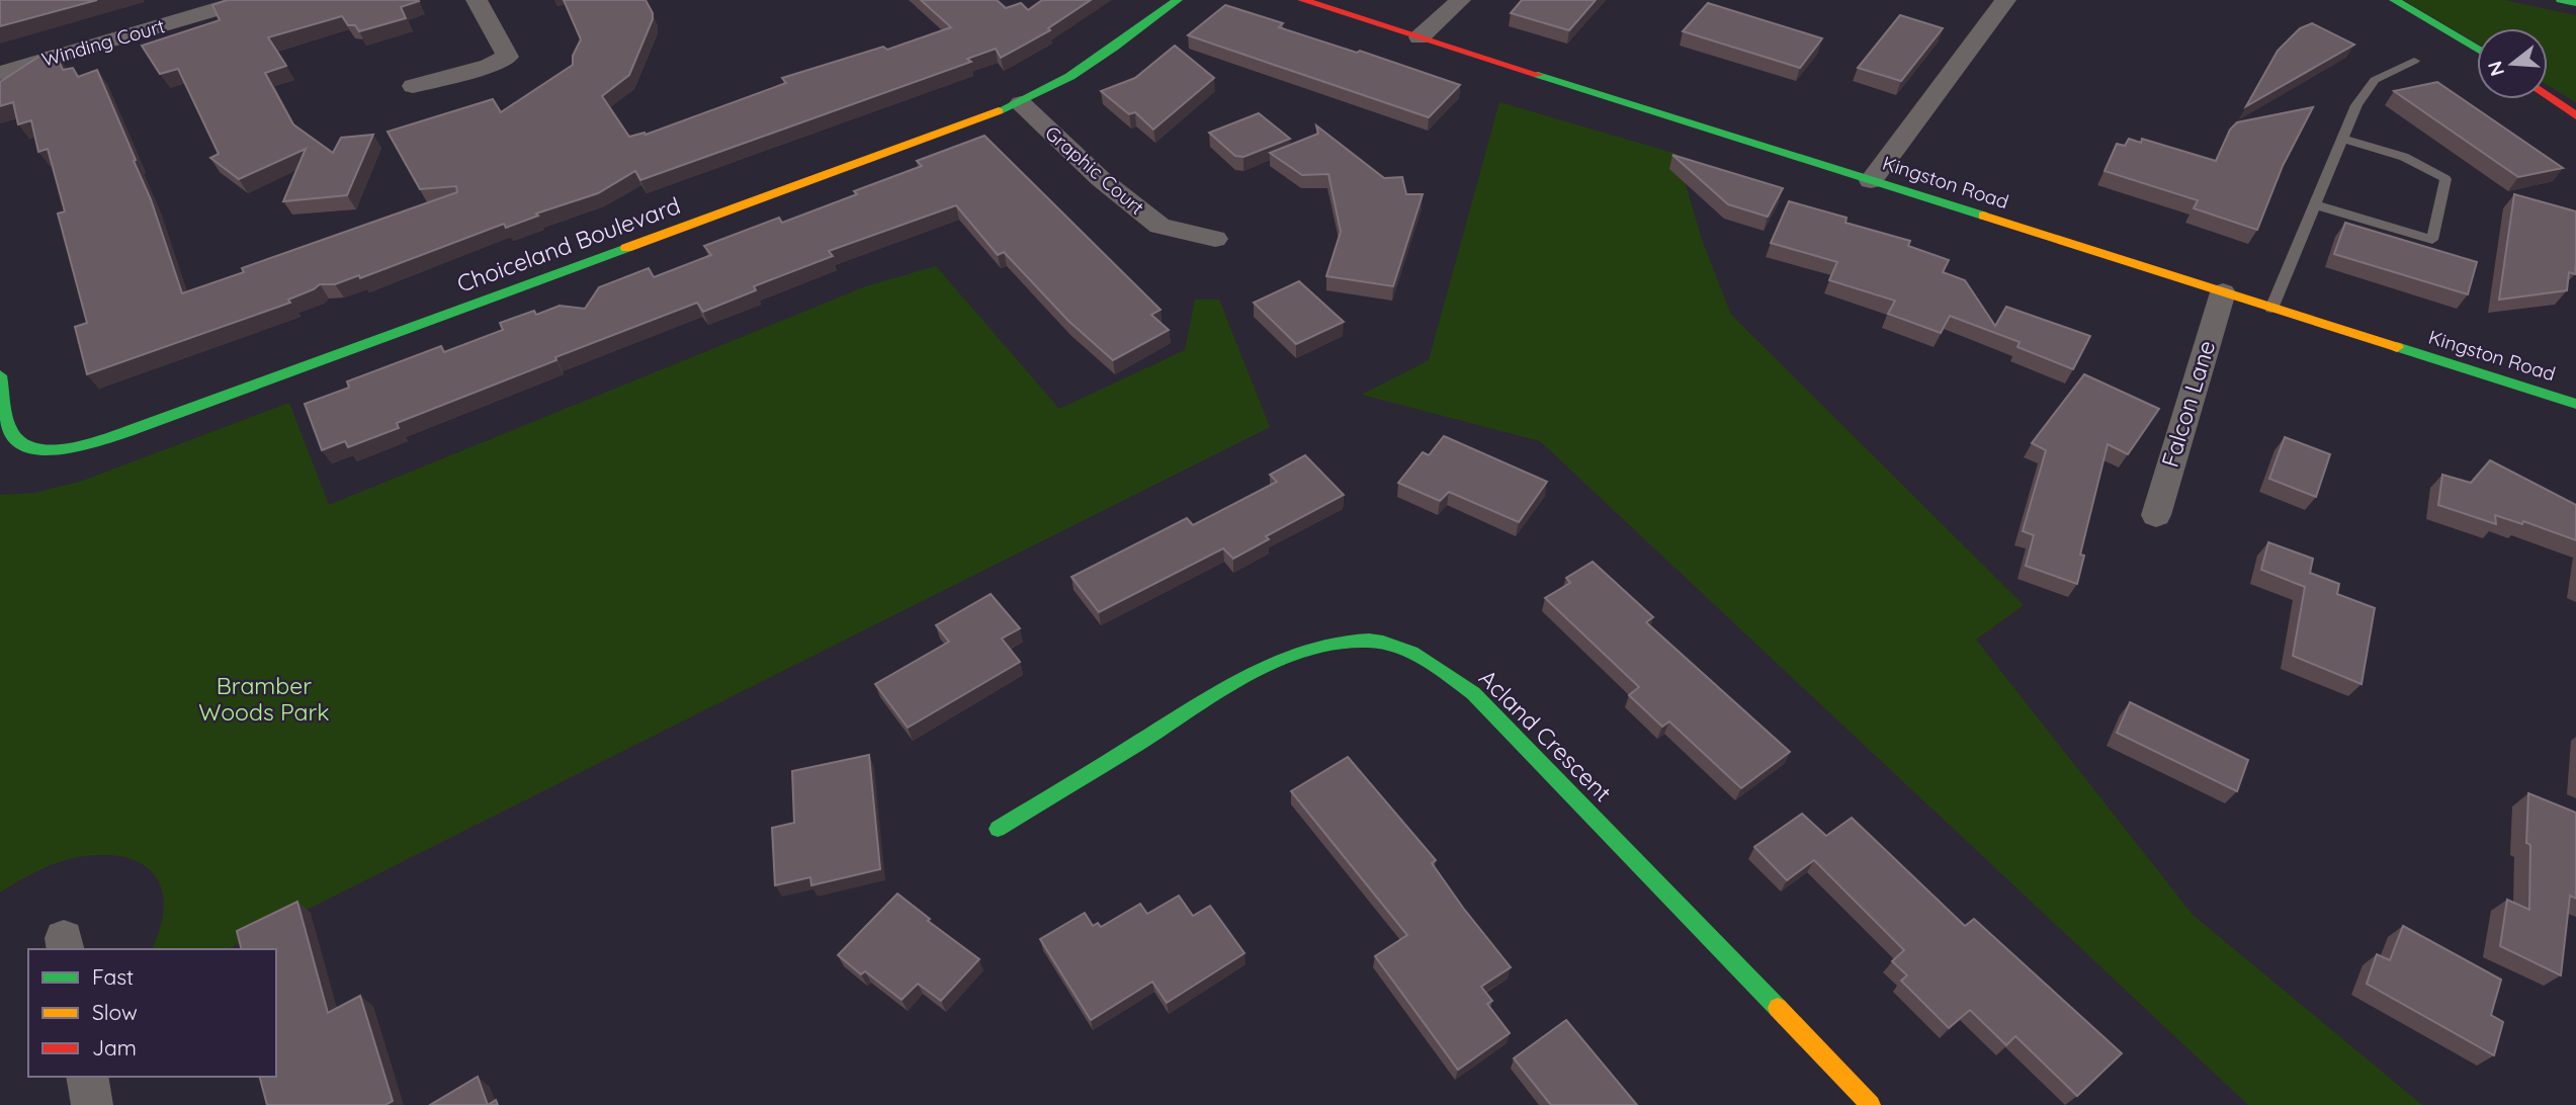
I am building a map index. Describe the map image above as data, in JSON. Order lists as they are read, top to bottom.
{
  "streets": {
    "main road": ["Kingston Road", "Choiceland Boulevard", "Acland Crescent"],
    "street": ["Winding Court", "Graphic Court", "Falcon Lane"]
  },
  "crossings": [
    ["Graphic Court", "Choiceland Boulevard"],
    ["Kingston Road", "Falcon Lane"]
  ],
  "parks": ["Bramber Woods Park"],
  "legend": ["Fast", "Slow", "Jam"],
  "north": "left"
}
